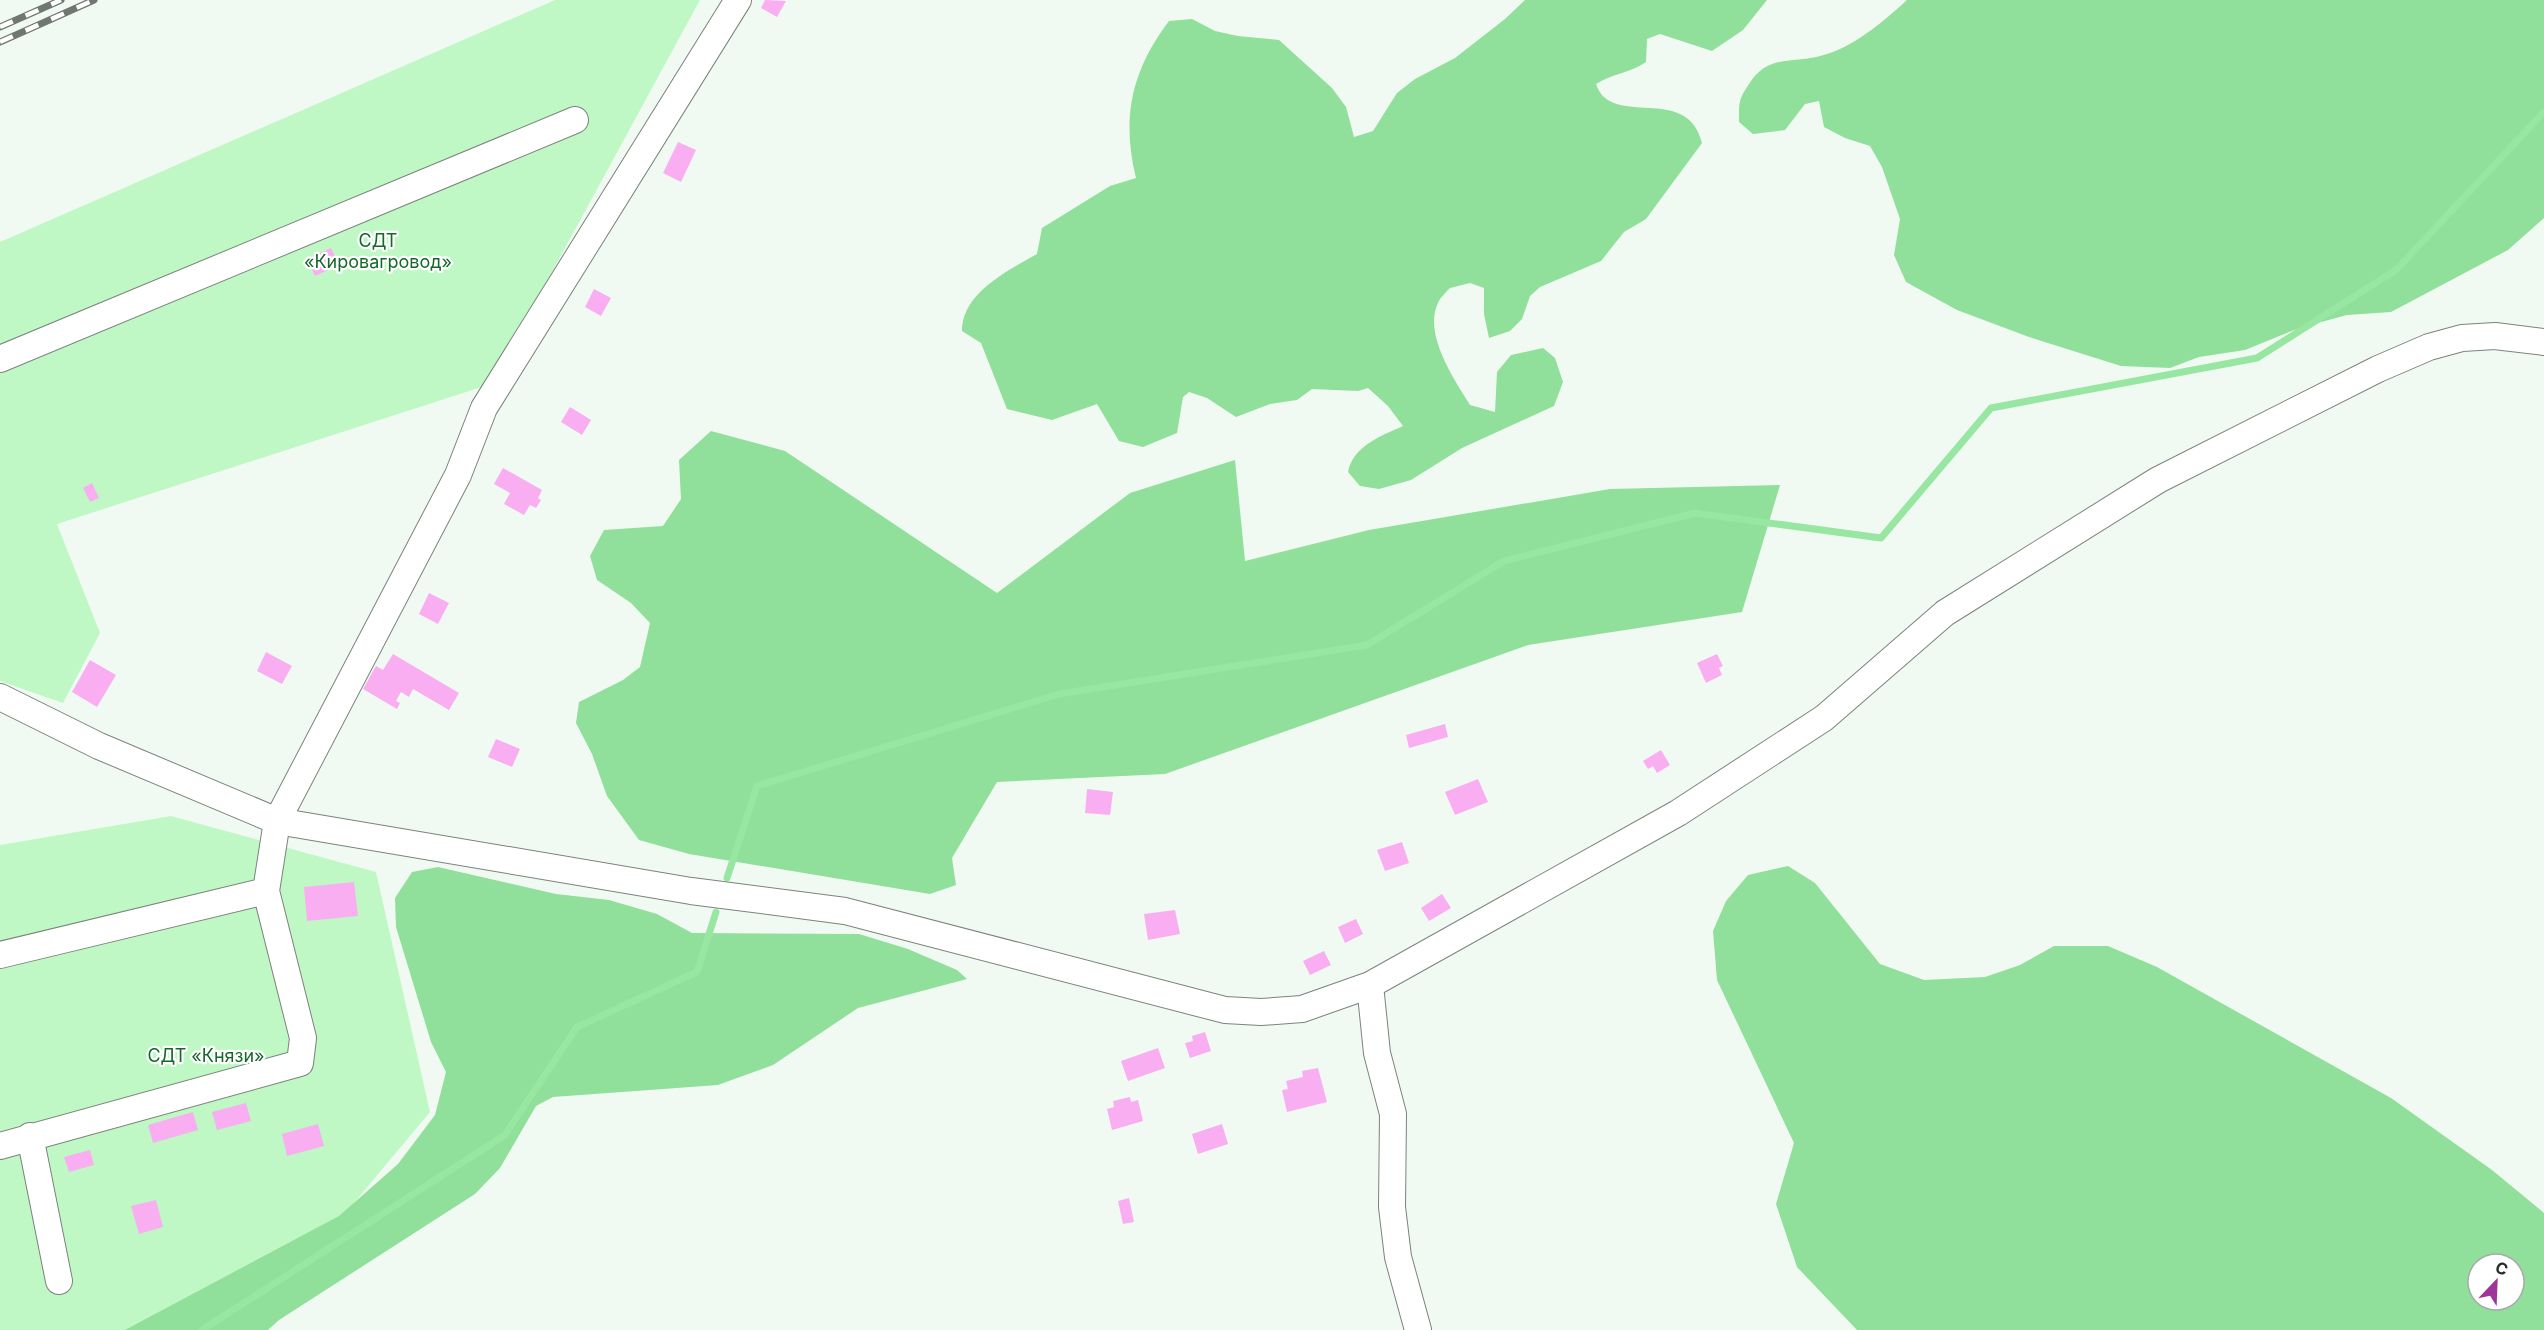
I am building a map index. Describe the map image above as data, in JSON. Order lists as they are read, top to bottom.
{
  "parks": ["СДТ «Кировагровод»", "СДТ «Князи»"],
  "north": "top right"
}
